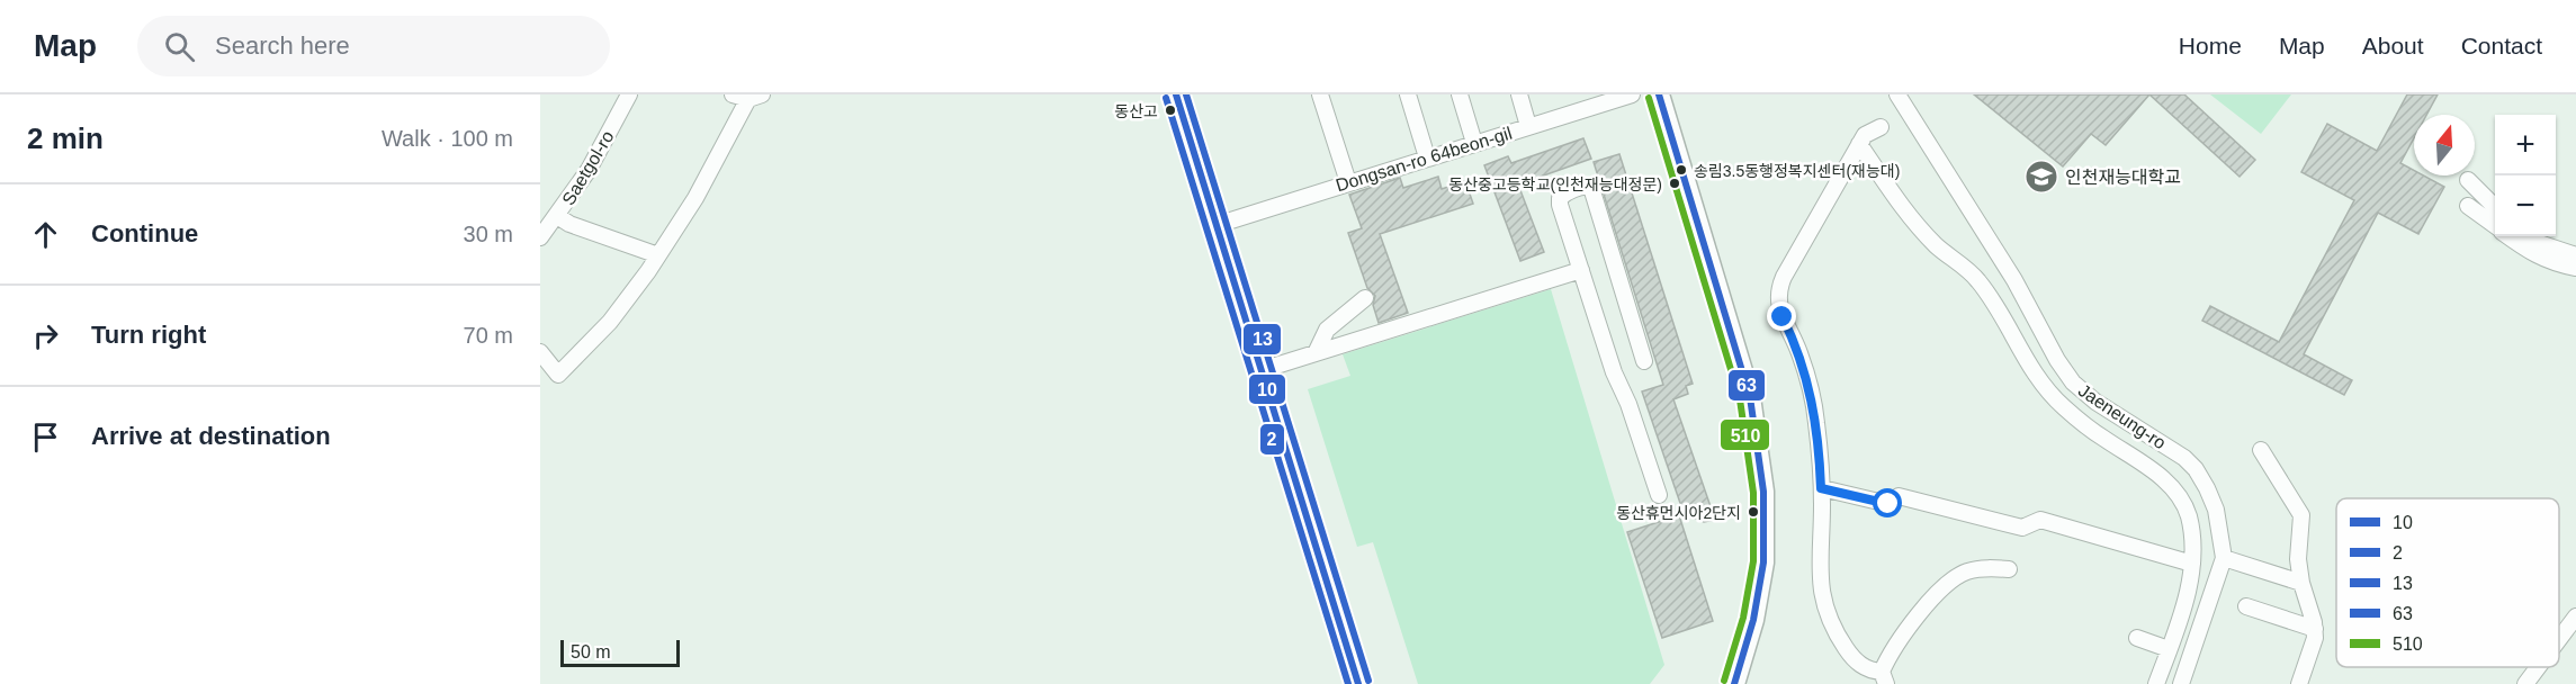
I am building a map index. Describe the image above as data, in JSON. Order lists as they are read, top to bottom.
{
  "streets": {
    "street": ["Dongsan-ro 64beon-gil", "Saetgol-ro", "Jaeneung-ro"]
  },
  "places": {
    "other": [
      "동산고",
      "송림3.5동행정복지센터(재능대)",
      "동산중고등학교(인천재능대정문)",
      "동산휴먼시아2단지"
    ],
    "school or university": ["인천재능대학교"]
  },
  "lines": [
    "transit line 10",
    "transit line 13",
    "transit line 63",
    "transit line 2",
    "transit line 510"
  ],
  "legend": [
    "10",
    "2",
    "13",
    "63",
    "510"
  ],
  "scale_bar": "50 m",
  "north": "top",
  "page": {
    "header": "Map",
    "search": "Search here",
    "nav": [
      "Home",
      "Map",
      "About",
      "Contact"
    ],
    "heading": ["2 min", "Walk · 100 m"],
    "map_buttons": ["+", "−"],
    "list": [
      ["Continue", "30 m"],
      ["Turn right", "70 m"],
      "Arrive at destination"
    ],
    "scale": "50 m"
  }
}
